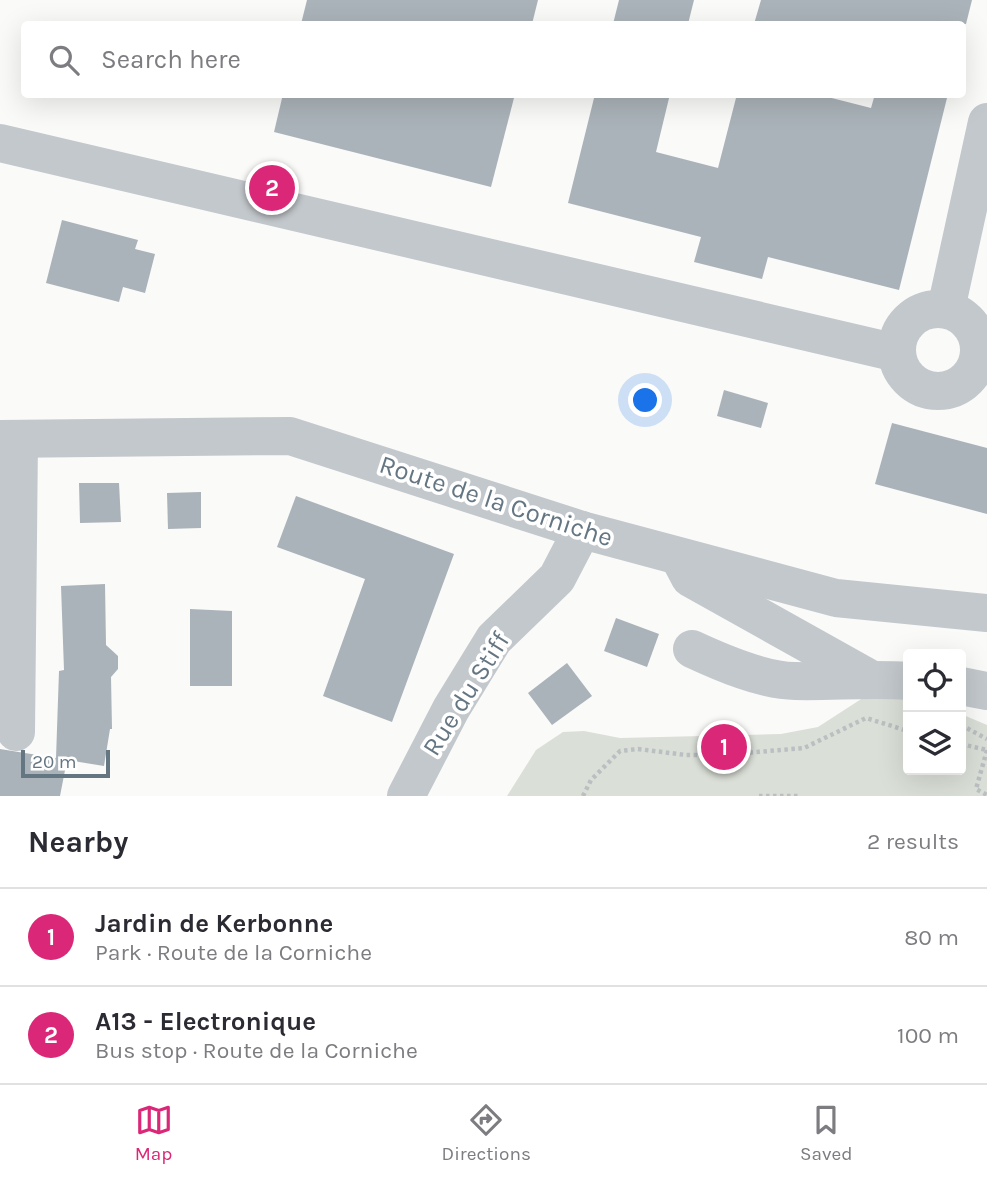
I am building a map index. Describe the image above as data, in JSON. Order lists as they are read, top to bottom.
{
  "streets": {
    "street": ["Route de la Corniche", "Rue du Stiff"]
  },
  "crossings": [
    ["Route de la Corniche", "Rue du Stiff"]
  ],
  "scale_bar": "20 m",
  "page": {
    "search": "Search here",
    "pins": ["2", "1"],
    "scale": "20 m",
    "heading": ["Nearby", "2 results"],
    "list": [
      {
        "mark": "1",
        "name": "Jardin de Kerbonne",
        "note": "Park · Route de la Corniche",
        "value": "80 m"
      },
      {
        "mark": "2",
        "name": "A13 - Electronique",
        "note": "Bus stop · Route de la Corniche",
        "value": "100 m"
      }
    ],
    "nav": ["Map", "Directions", "Saved"]
  }
}
